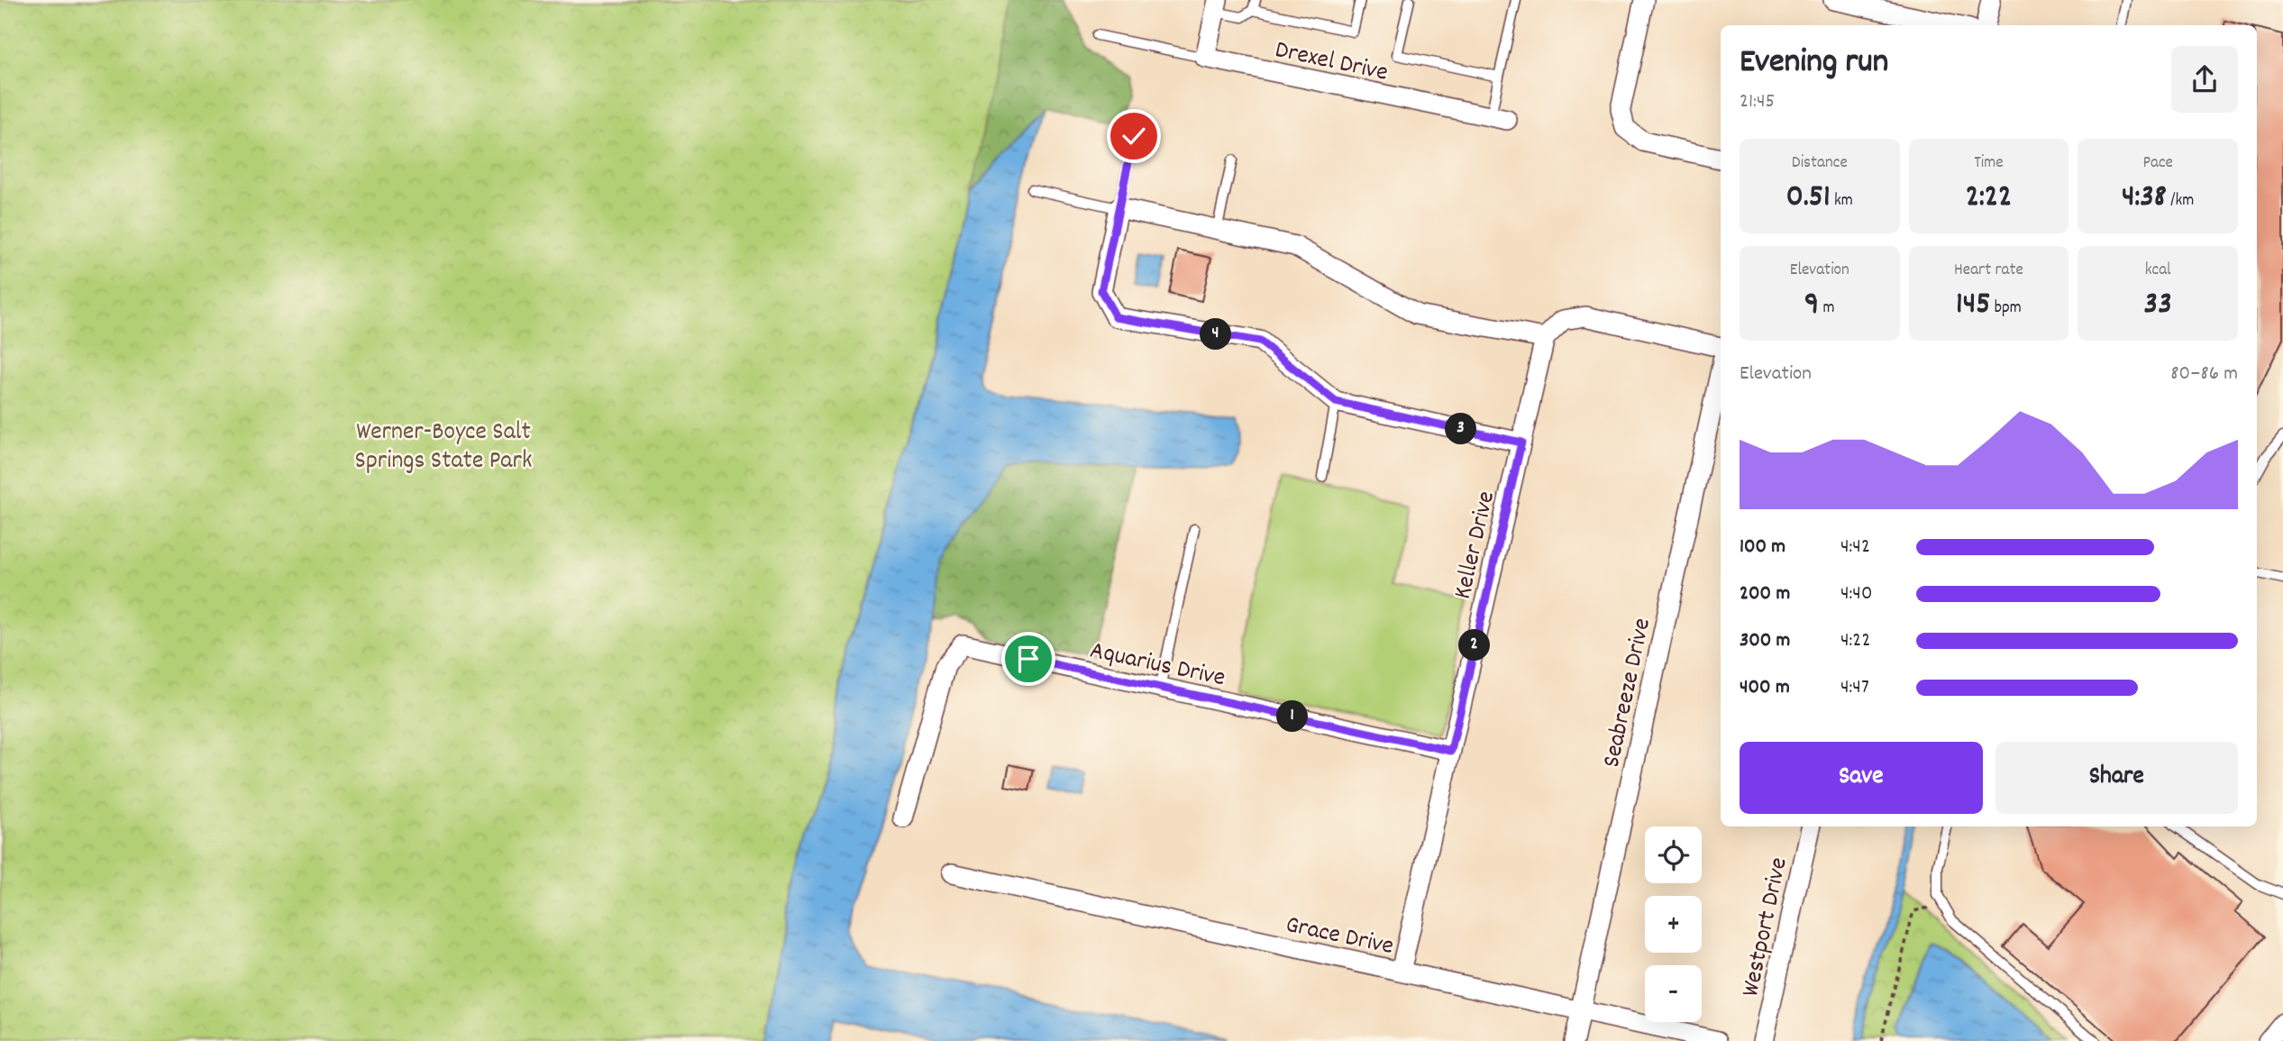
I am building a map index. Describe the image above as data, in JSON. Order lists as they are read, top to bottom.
{
  "streets": {
    "street": [
      "Drexel Drive",
      "Keller Drive",
      "Aquarius Drive",
      "Seabreeze Drive",
      "Westport Drive",
      "Grace Drive"
    ]
  },
  "crossings": [
    ["Keller Drive", "Aquarius Drive"],
    ["Keller Drive", "Grace Drive"],
    ["Seabreeze Drive", "Grace Drive"]
  ],
  "parks": ["Werner-Boyce Salt Springs State Park"],
  "page": {
    "heading": ["Evening run", "21:45"],
    "stats": [
      ["Distance", "0.51 km"],
      ["Time", "2:22"],
      ["Pace", "4:38 /km"],
      ["Elevation", "9 m"],
      ["Heart rate", "145 bpm"],
      ["kcal", "33"]
    ],
    "pins": [
      "4",
      "3",
      "2",
      "1"
    ],
    "chart": ["Elevation", "80–86 m"],
    "list": [
      {
        "name": "100 m",
        "note": "4:42"
      },
      {
        "name": "200 m",
        "note": "4:40"
      },
      {
        "name": "300 m",
        "note": "4:22"
      },
      {
        "name": "400 m",
        "note": "4:47"
      }
    ],
    "buttons": ["Save", "Share"],
    "map_buttons": ["+", "−"]
  }
}
